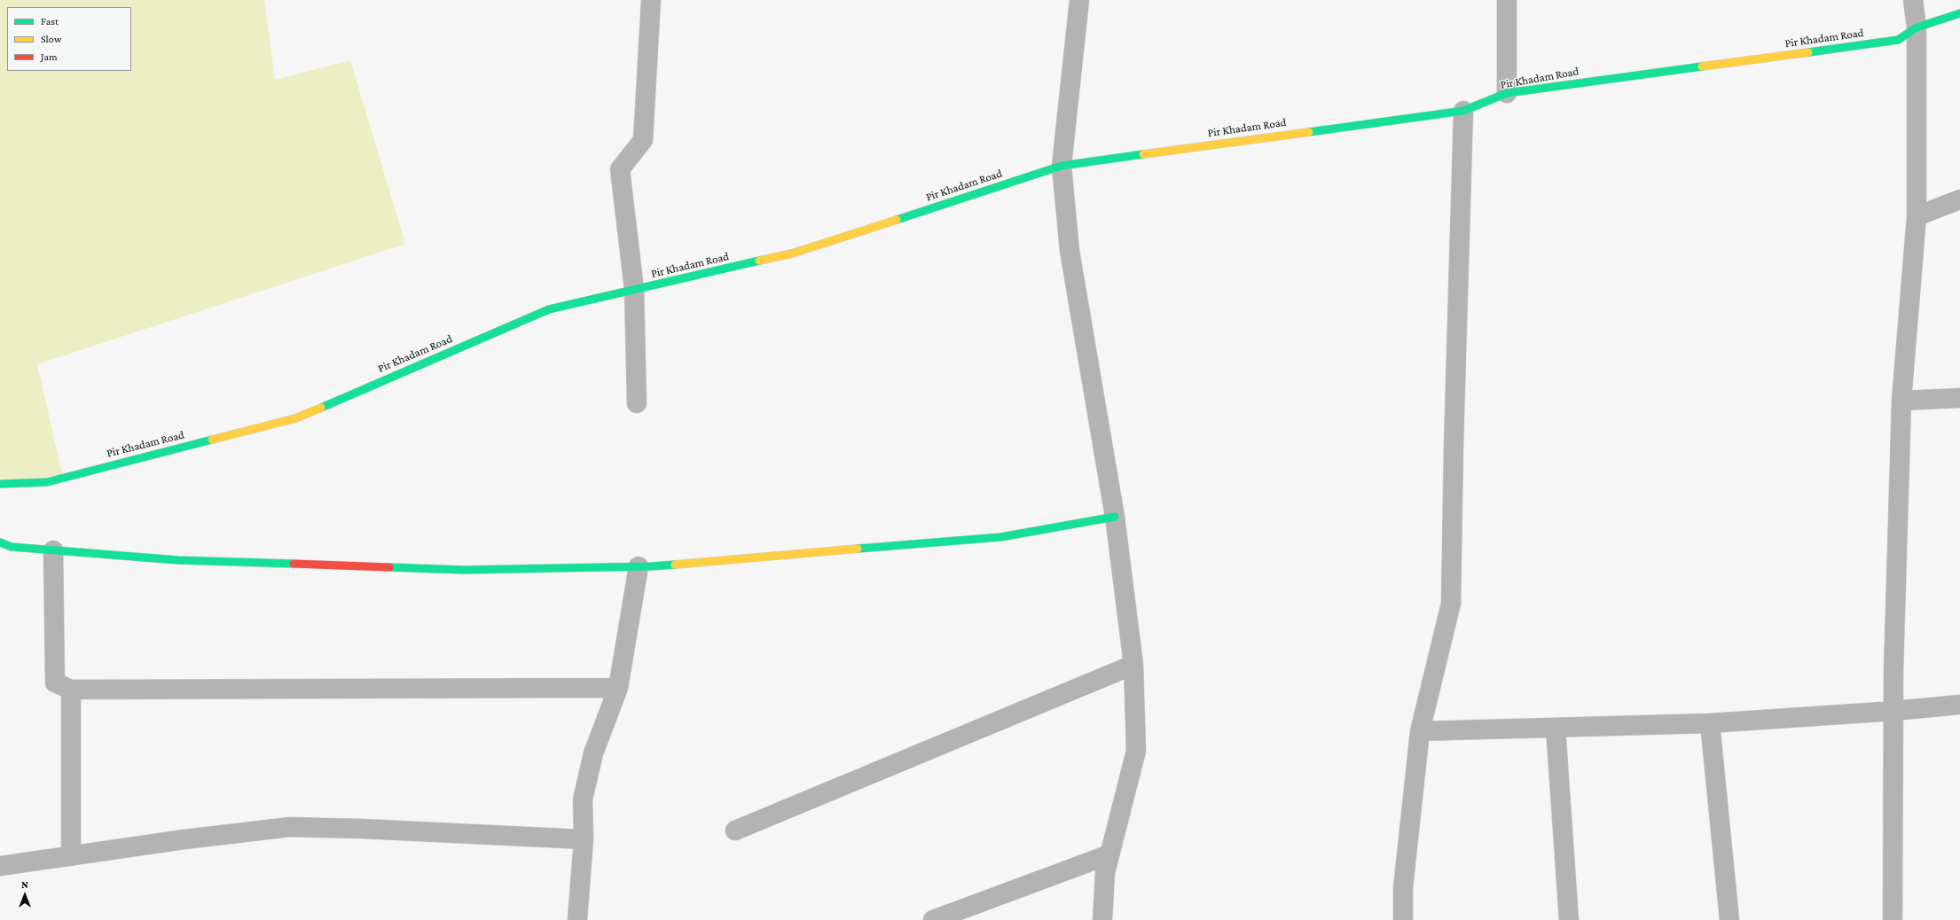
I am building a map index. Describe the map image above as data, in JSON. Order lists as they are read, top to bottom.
{
  "streets": {
    "street": ["Pir Khadam Road"]
  },
  "legend": ["Fast", "Slow", "Jam"],
  "north": "top"
}
